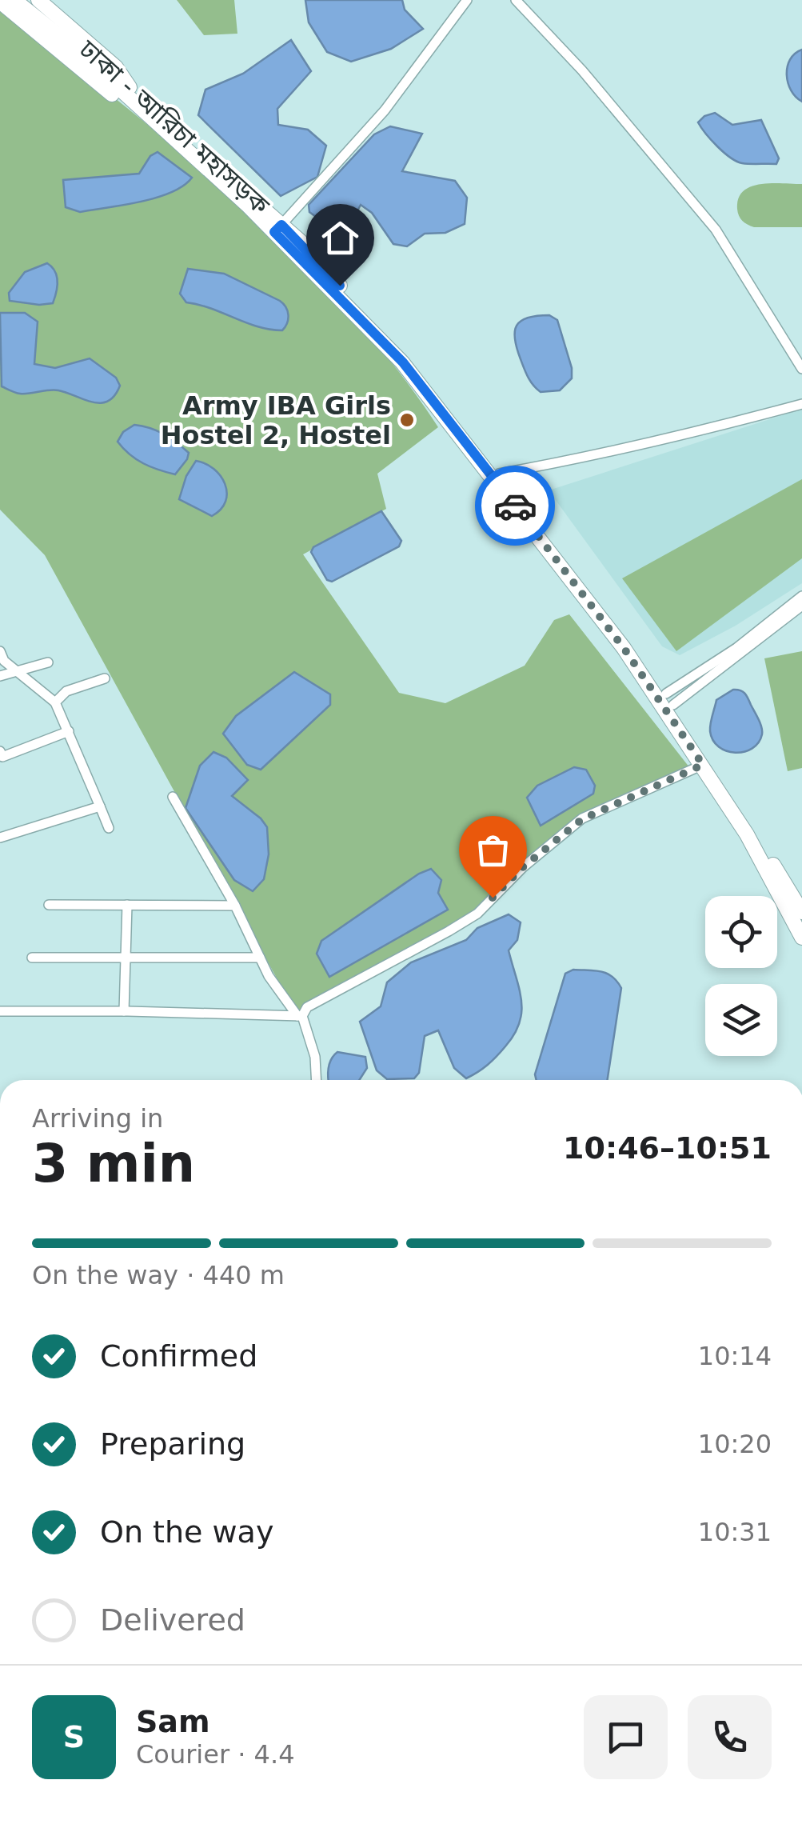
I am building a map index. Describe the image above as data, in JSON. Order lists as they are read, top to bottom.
{
  "streets": {
    "highway": ["ঢাকা - আরিচা মহাসড়ক"]
  },
  "places": ["Army IBA Girls Hostel 2, Hostel"],
  "page": {
    "heading": ["3 min", "Arriving in", "10:46–10:51"],
    "panel": ["Sam", "Courier · 4.4"],
    "bar": "On the way · 440 m",
    "list": [
      ["Confirmed", "10:14"],
      ["Preparing", "10:20"],
      ["On the way", "10:31"],
      "Delivered"
    ],
    "round": "S"
  }
}
